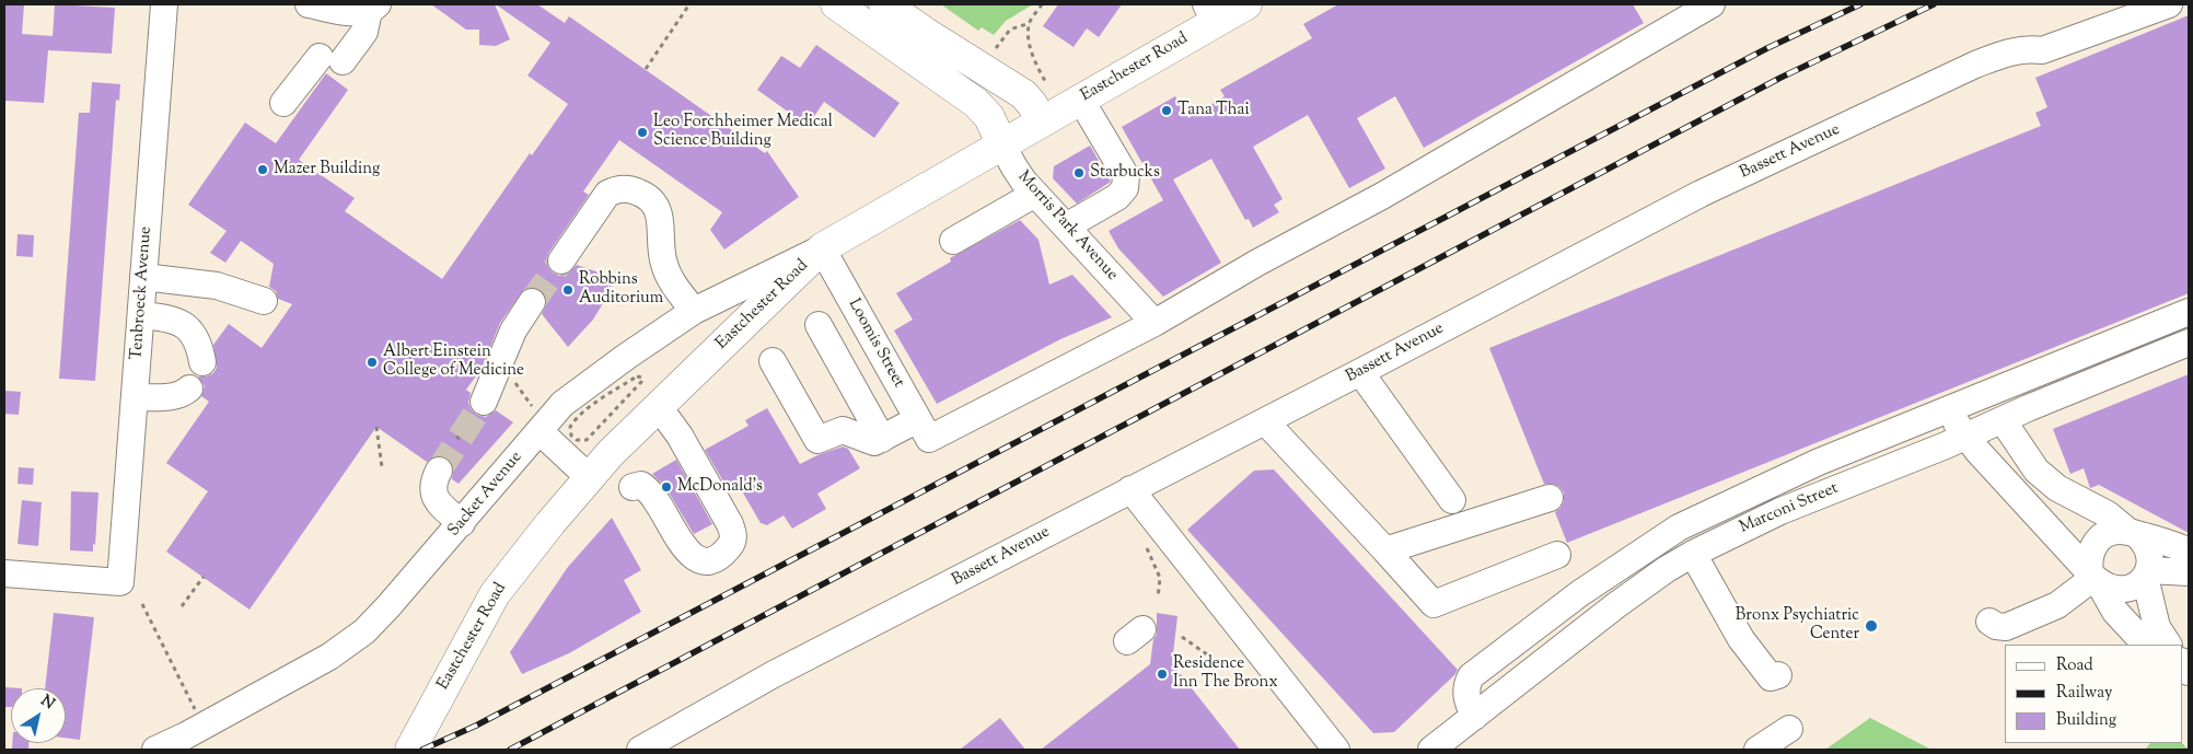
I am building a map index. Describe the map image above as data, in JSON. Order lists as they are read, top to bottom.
{
  "streets": {
    "main road": ["Eastchester Road", "Morris Park Avenue"],
    "street": [
      "Bassett Avenue",
      "Tenbroeck Avenue",
      "Loomis Street",
      "Sacket Avenue",
      "Marconi Street"
    ]
  },
  "crossings": [
    ["Eastchester Road", "Morris Park Avenue"],
    ["Eastchester Road", "Loomis Street"],
    ["Eastchester Road", "Sacket Avenue"],
    ["Loomis Street", "Sacket Avenue"]
  ],
  "places": [
    "Tana Thai",
    "Leo Forchheimer Medical Science Building",
    "Mazer Building",
    "Starbucks",
    "Robbins Auditorium",
    "Albert Einstein College of Medicine",
    "McDonald's",
    "Bronx Psychiatric Center",
    "Residence Inn The Bronx"
  ],
  "legend": ["Road", "Railway", "Building"],
  "north": "top right"
}
